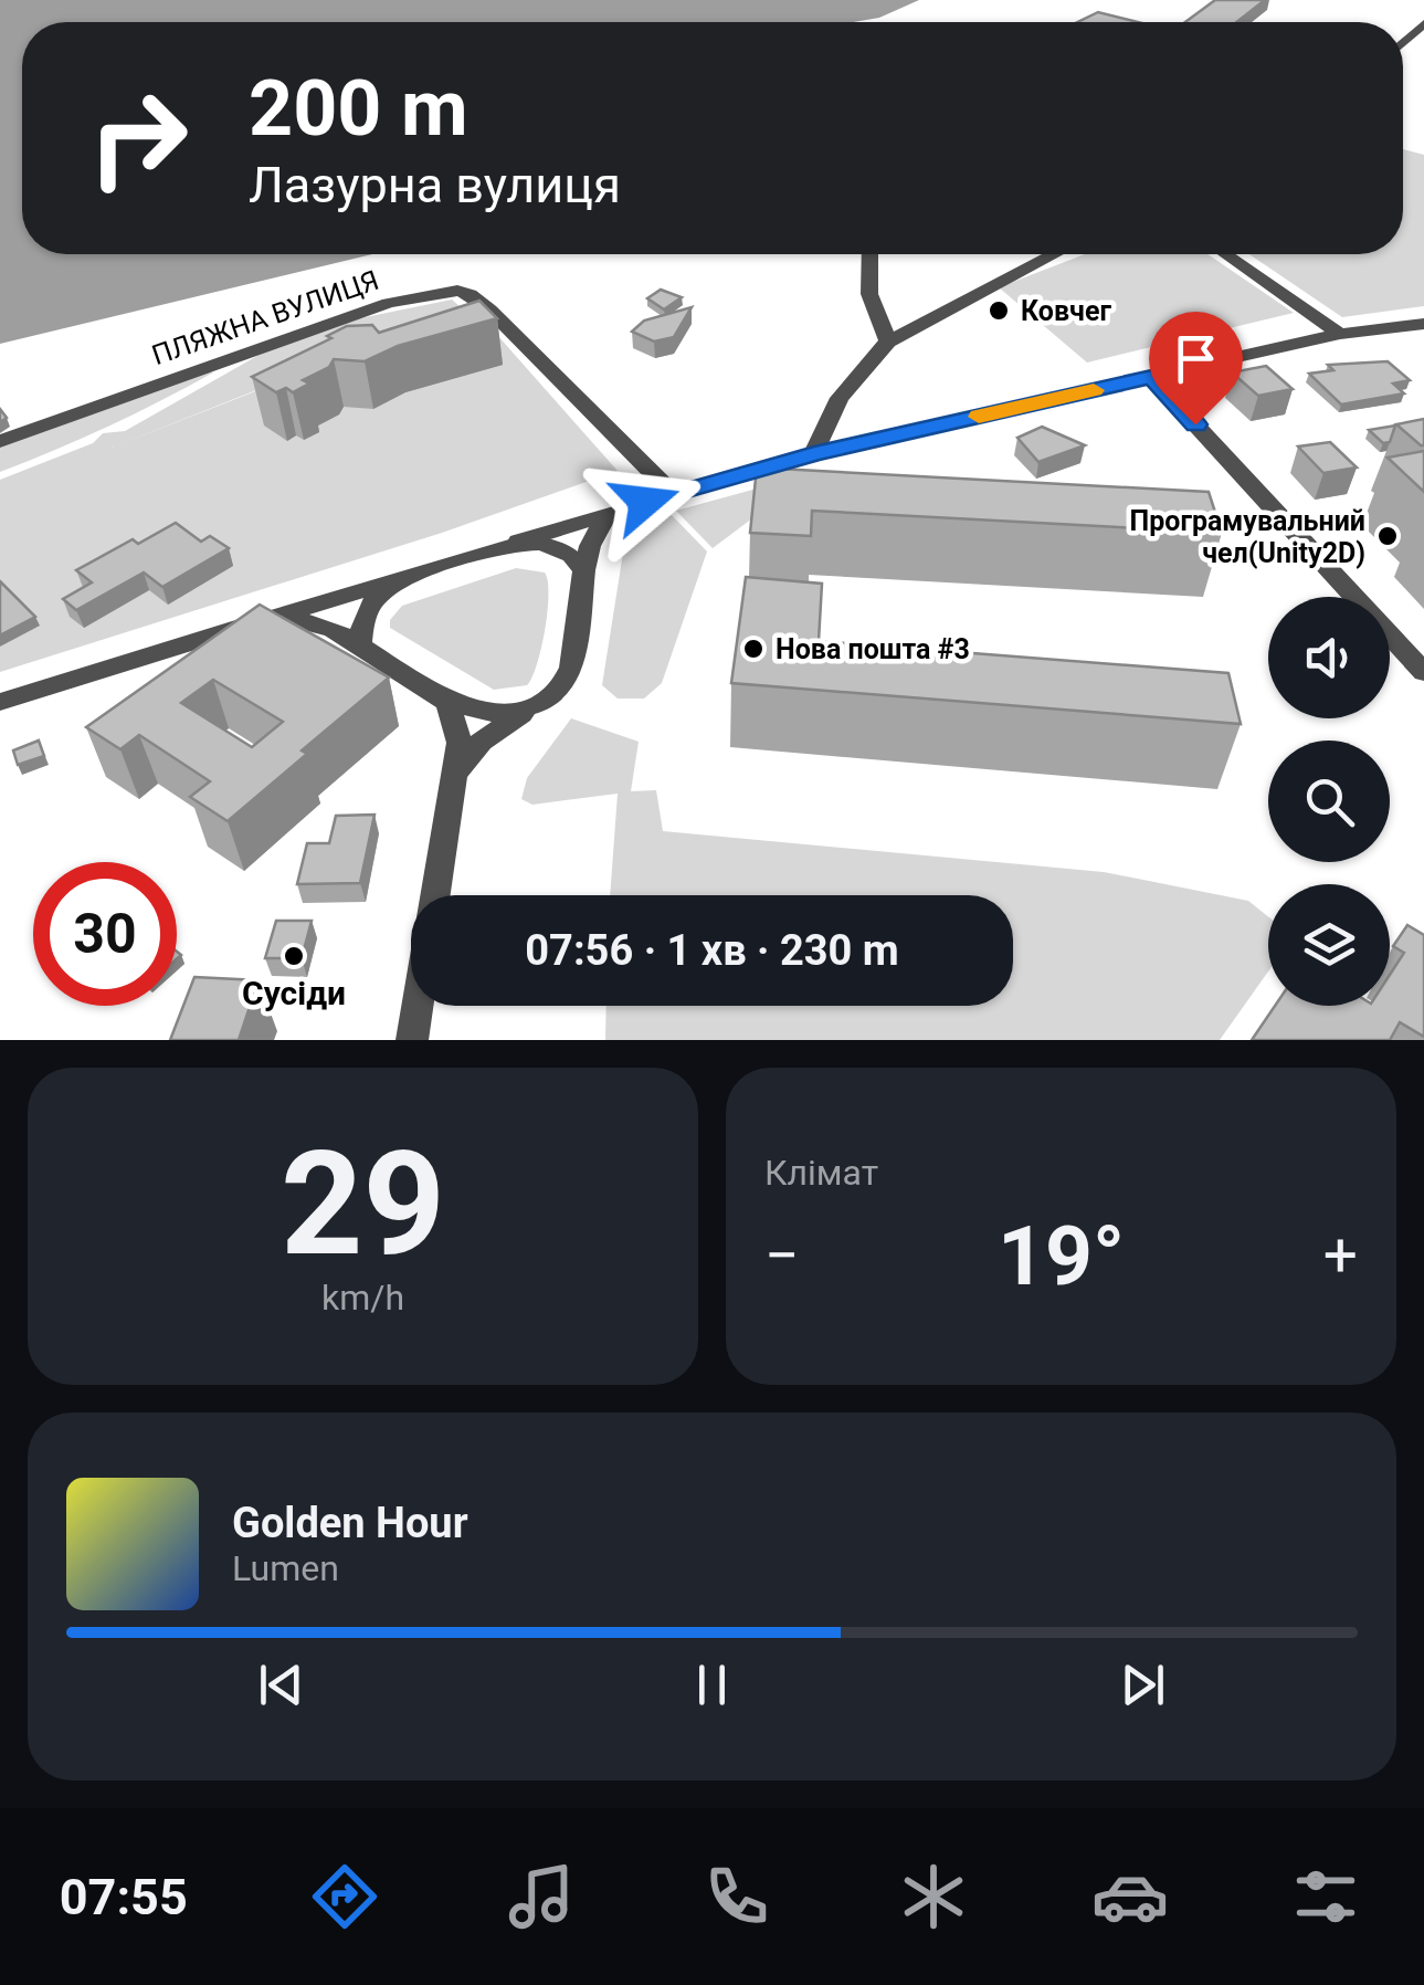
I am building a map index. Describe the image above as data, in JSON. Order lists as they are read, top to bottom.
{
  "streets": {
    "street": ["ПЛЯЖНА ВУЛИЦЯ"]
  },
  "places": [
    "Ковчег",
    "Програмувальний чел(Unity2D)",
    "Нова пошта #3",
    "Сусіди"
  ],
  "page": {
    "turn": ["200 m", "Лазурна вулиця"],
    "limit": "30",
    "trip": "07:56 · 1 хв · 230 m",
    "tile": [
      ["29", "km/h"],
      "Клімат"
    ],
    "heat": ["−", "19°", "+"],
    "song": ["Golden Hour", "Lumen"],
    "tabs": "07:55"
  }
}
